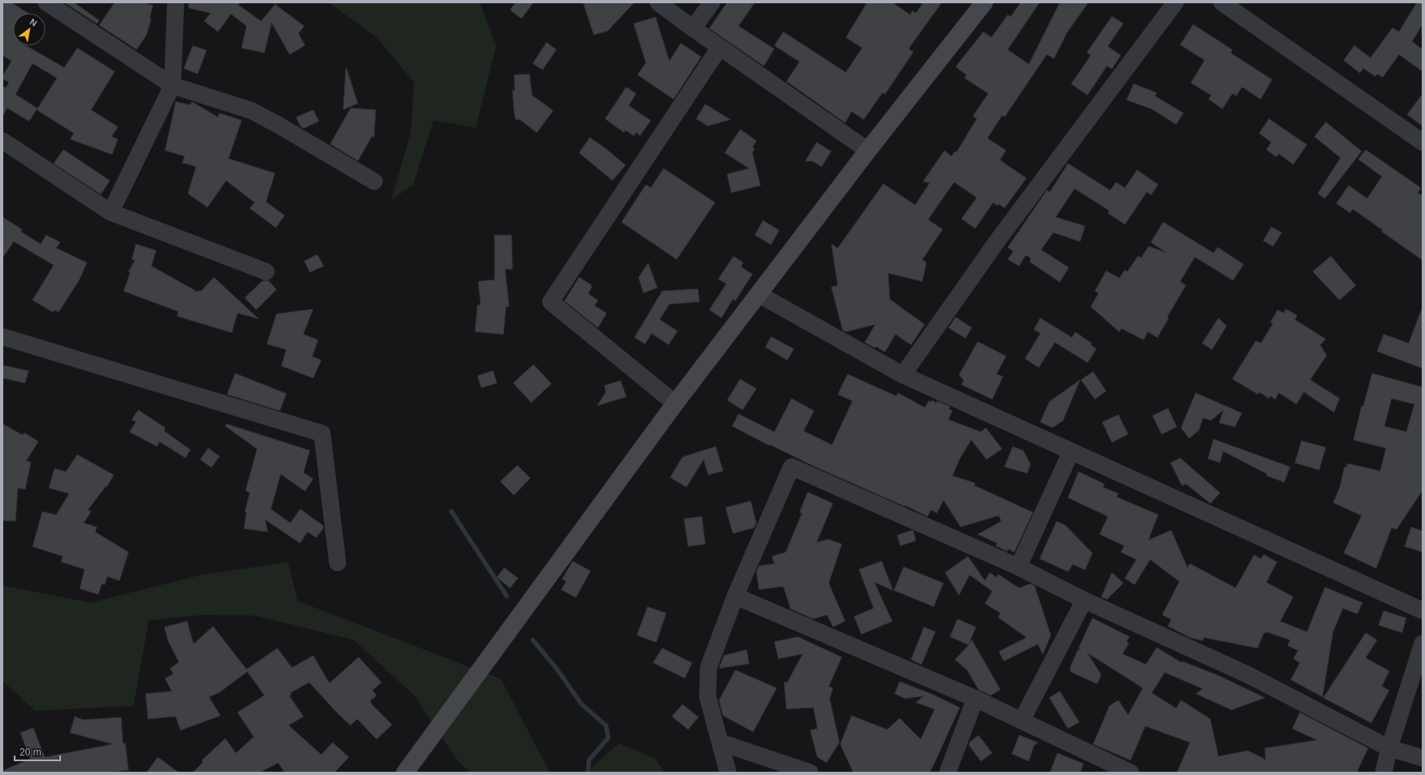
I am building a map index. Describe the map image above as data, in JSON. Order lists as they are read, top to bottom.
{
  "scale_bar": "20 m",
  "north": "top right"
}
